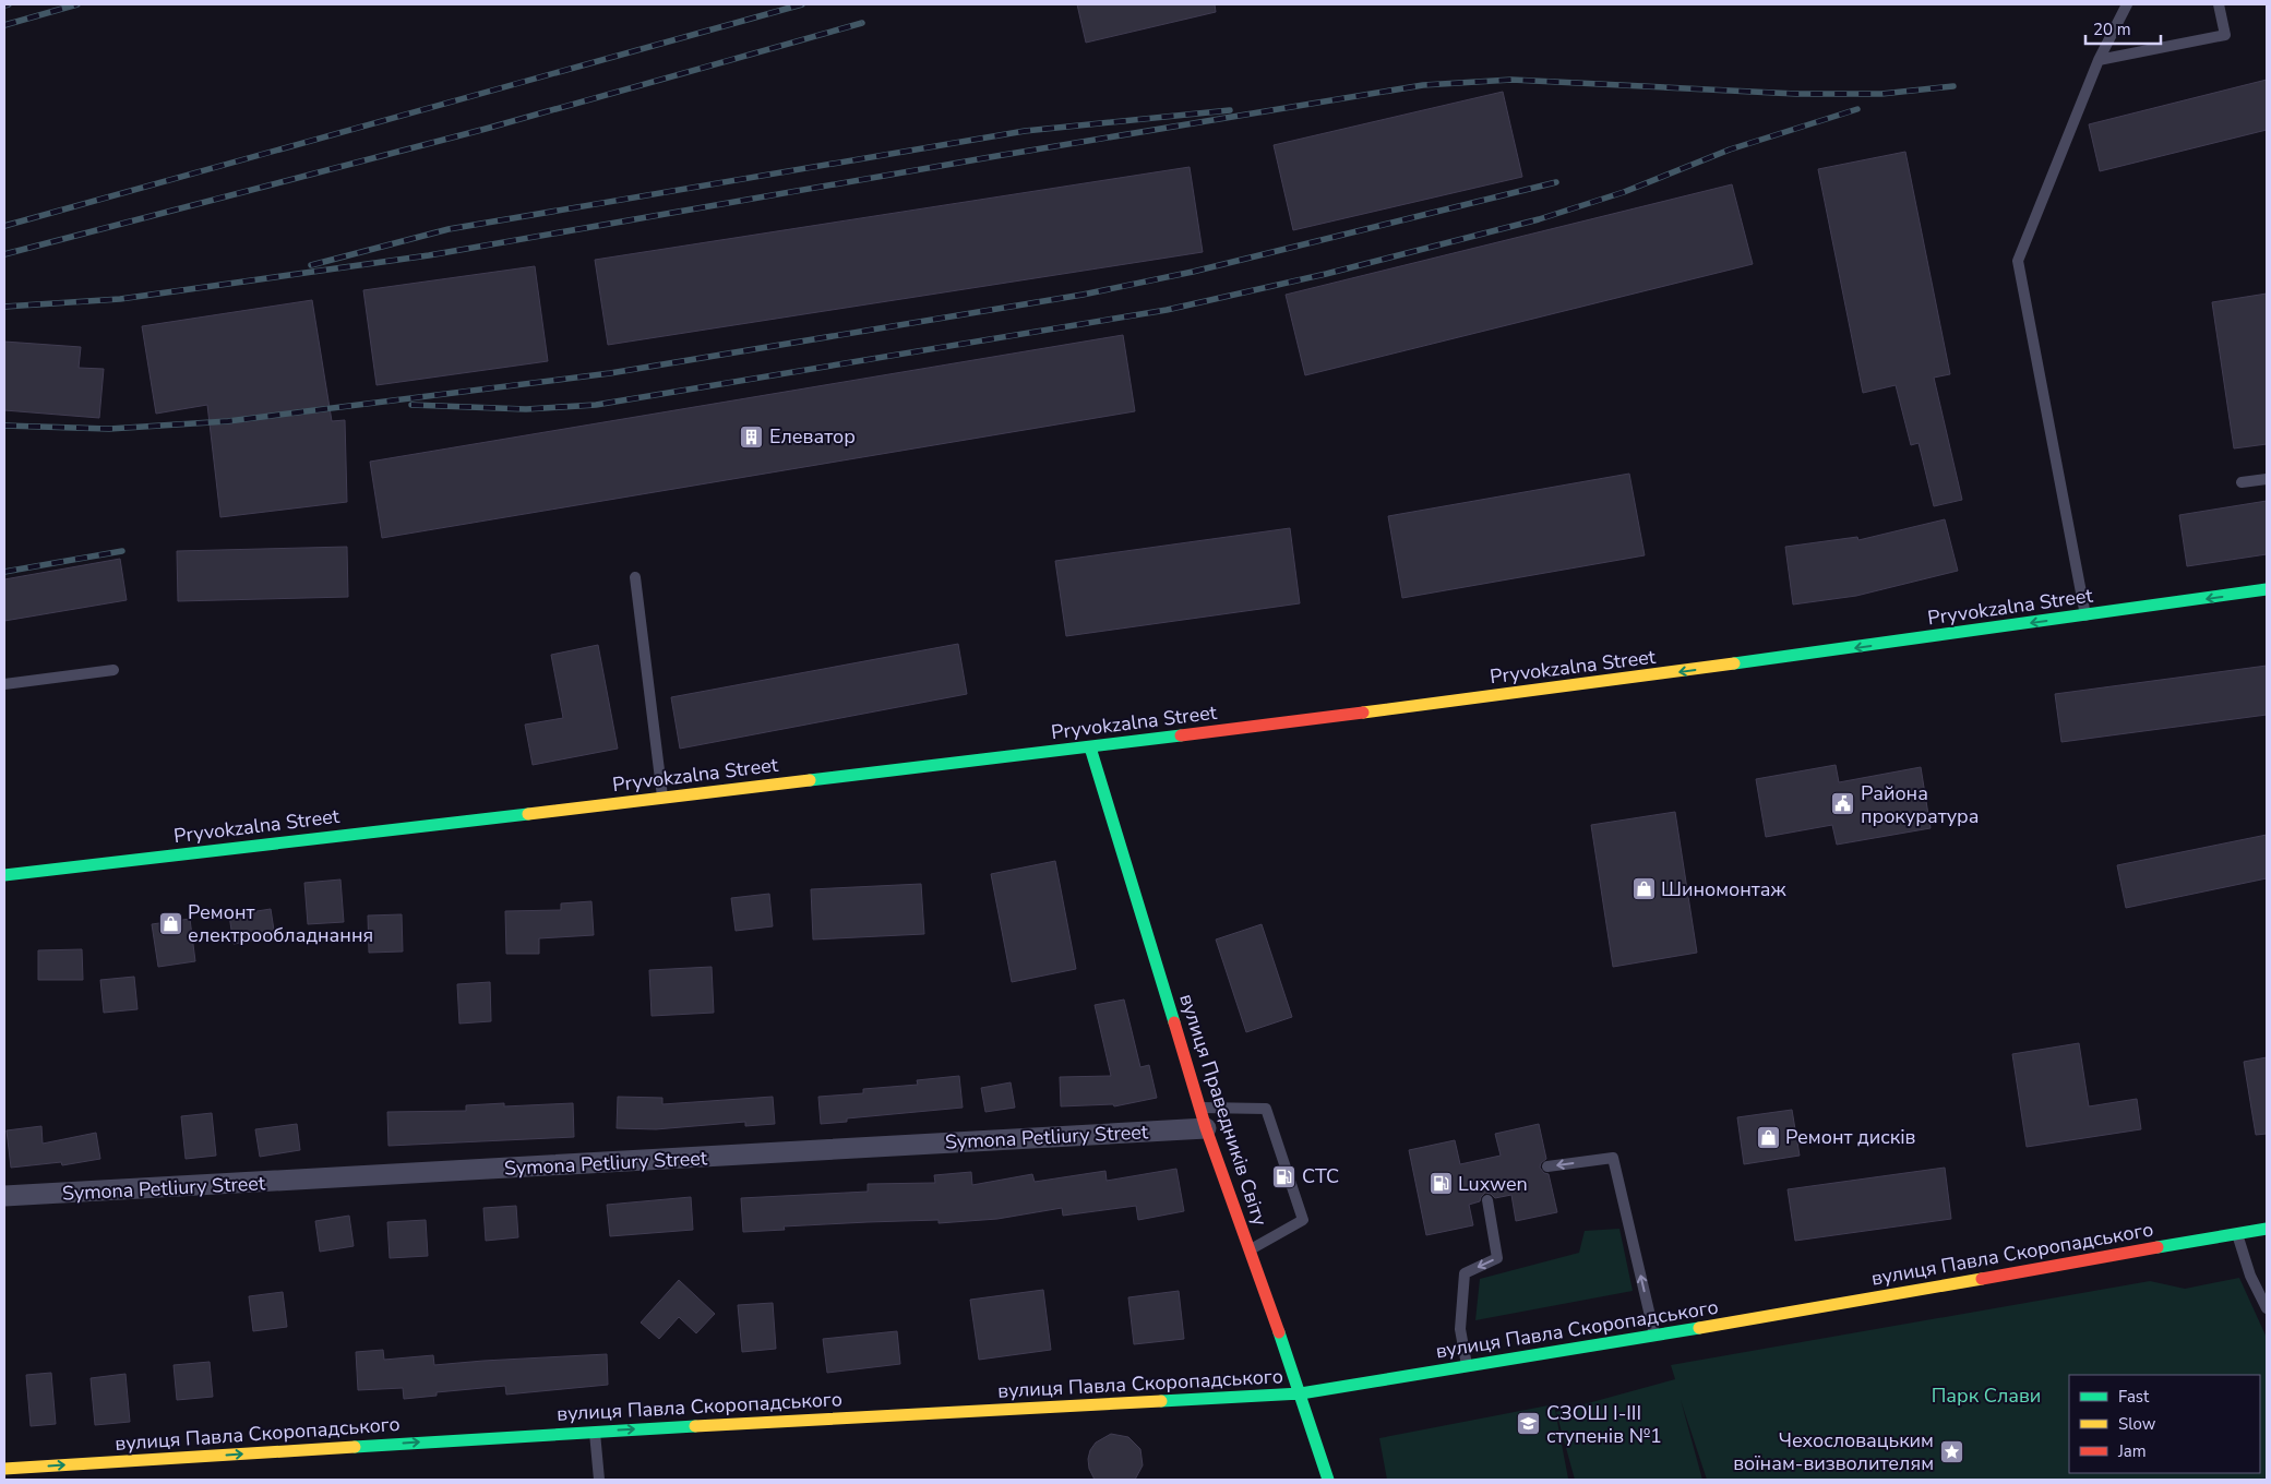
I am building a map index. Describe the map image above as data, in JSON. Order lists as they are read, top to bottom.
{
  "streets": {
    "street": [
      "Pryvokzalna Street",
      "вулиця Праведників Світу",
      "Symona Petliury Street",
      "вулиця Павла Скоропадського"
    ]
  },
  "crossings": [
    ["Pryvokzalna Street", "вулиця Праведників Світу"],
    ["вулиця Праведників Світу", "Symona Petliury Street"],
    ["вулиця Праведників Світу", "вулиця Павла Скоропадського"]
  ],
  "one_way": ["Pryvokzalna Street", "вулиця Павла Скоропадського"],
  "parks": ["Парк Слави"],
  "places": {
    "building": ["Елеватор"],
    "public building": ["Района прокуратура"],
    "shop": ["Шиномонтаж", "Ремонт електрообладнання", "Ремонт дисків"],
    "fuel station": ["СТС", "Luxwen"],
    "school or university": ["СЗОШ І-ІІІ ступенів №1"],
    "place": ["Чехословацьким воїнам-визволителям"]
  },
  "legend": ["Fast", "Slow", "Jam"],
  "scale_bar": "20 m"
}
